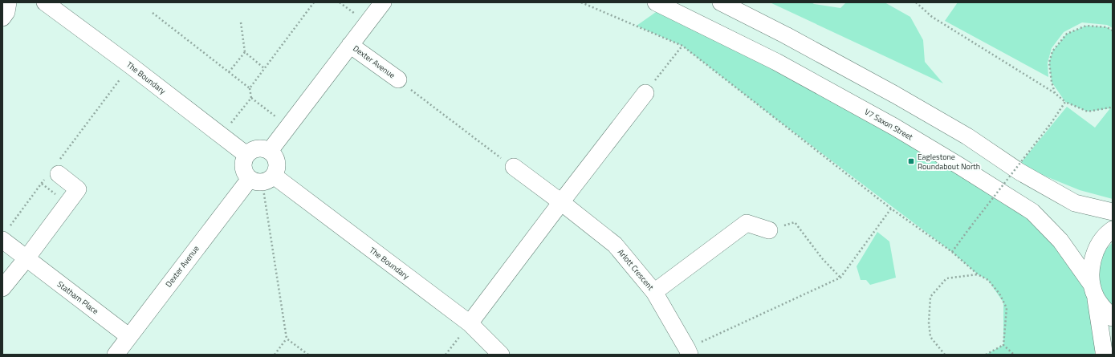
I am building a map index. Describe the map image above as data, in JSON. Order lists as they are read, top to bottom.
{
  "streets": {
    "street": [
      "Dexter Avenue",
      "The Boundary",
      "V7 Saxon Street",
      "Arlott Crescent",
      "Statham Place"
    ]
  },
  "crossings": [
    ["Dexter Avenue", "The Boundary"],
    ["Dexter Avenue", "Statham Place"]
  ],
  "places": {
    "transit": ["Eaglestone Roundabout North"]
  }
}
